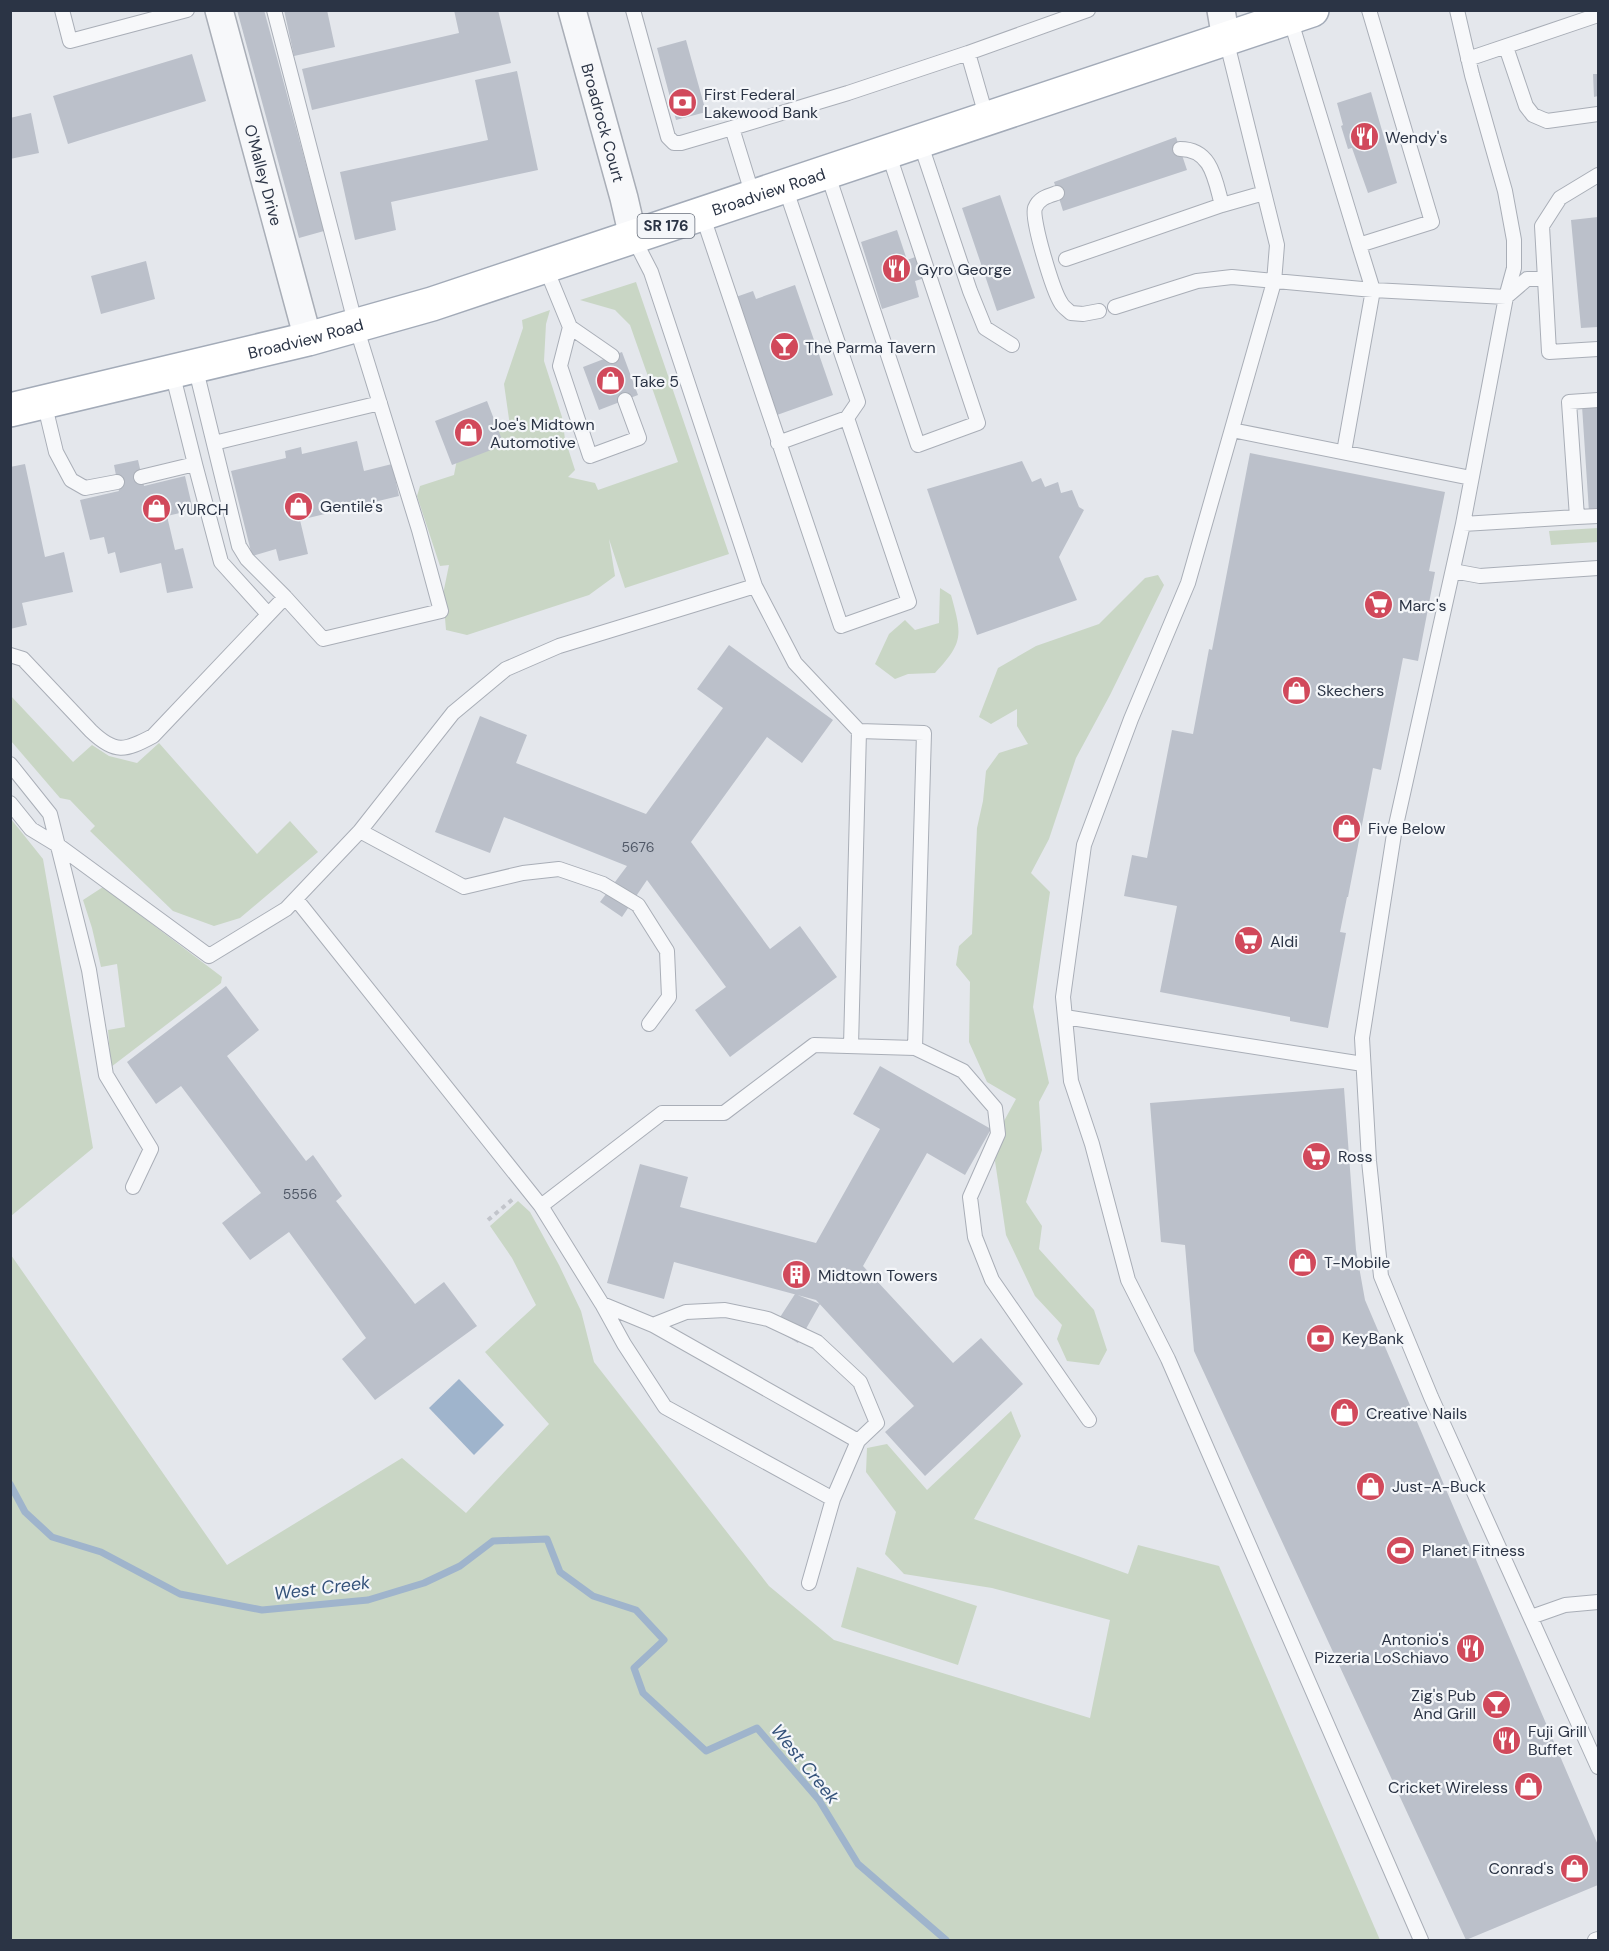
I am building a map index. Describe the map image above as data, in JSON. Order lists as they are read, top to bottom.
{
  "streets": {
    "main road": ["Broadview Road", "SR 176"],
    "street": ["Broadrock Court", "O'Malley Drive"]
  },
  "crossings": [
    ["Broadrock Court", "Broadview Road"],
    ["O'Malley Drive", "Broadview Road"]
  ],
  "water": ["West Creek"],
  "places": {
    "bank": ["First Federal Lakewood Bank", "KeyBank"],
    "restaurant": [
      "Wendy's",
      "Gyro George",
      "Antonio's Pizzeria LoSchiavo",
      "Fuji Grill Buffet"
    ],
    "bar": ["The Parma Tavern", "Zig's Pub And Grill"],
    "shop": [
      "Take 5",
      "Joe's Midtown Automotive",
      "Gentile's",
      "YURCH",
      "Skechers",
      "Five Below",
      "T-Mobile",
      "Creative Nails",
      "Just-A-Buck",
      "Cricket Wireless",
      "Conrad's"
    ],
    "supermarket": ["Marc's", "Aldi", "Ross"],
    "building": ["Midtown Towers"],
    "sports": ["Planet Fitness"]
  },
  "house_numbers": ["5676", "5556"]
}
